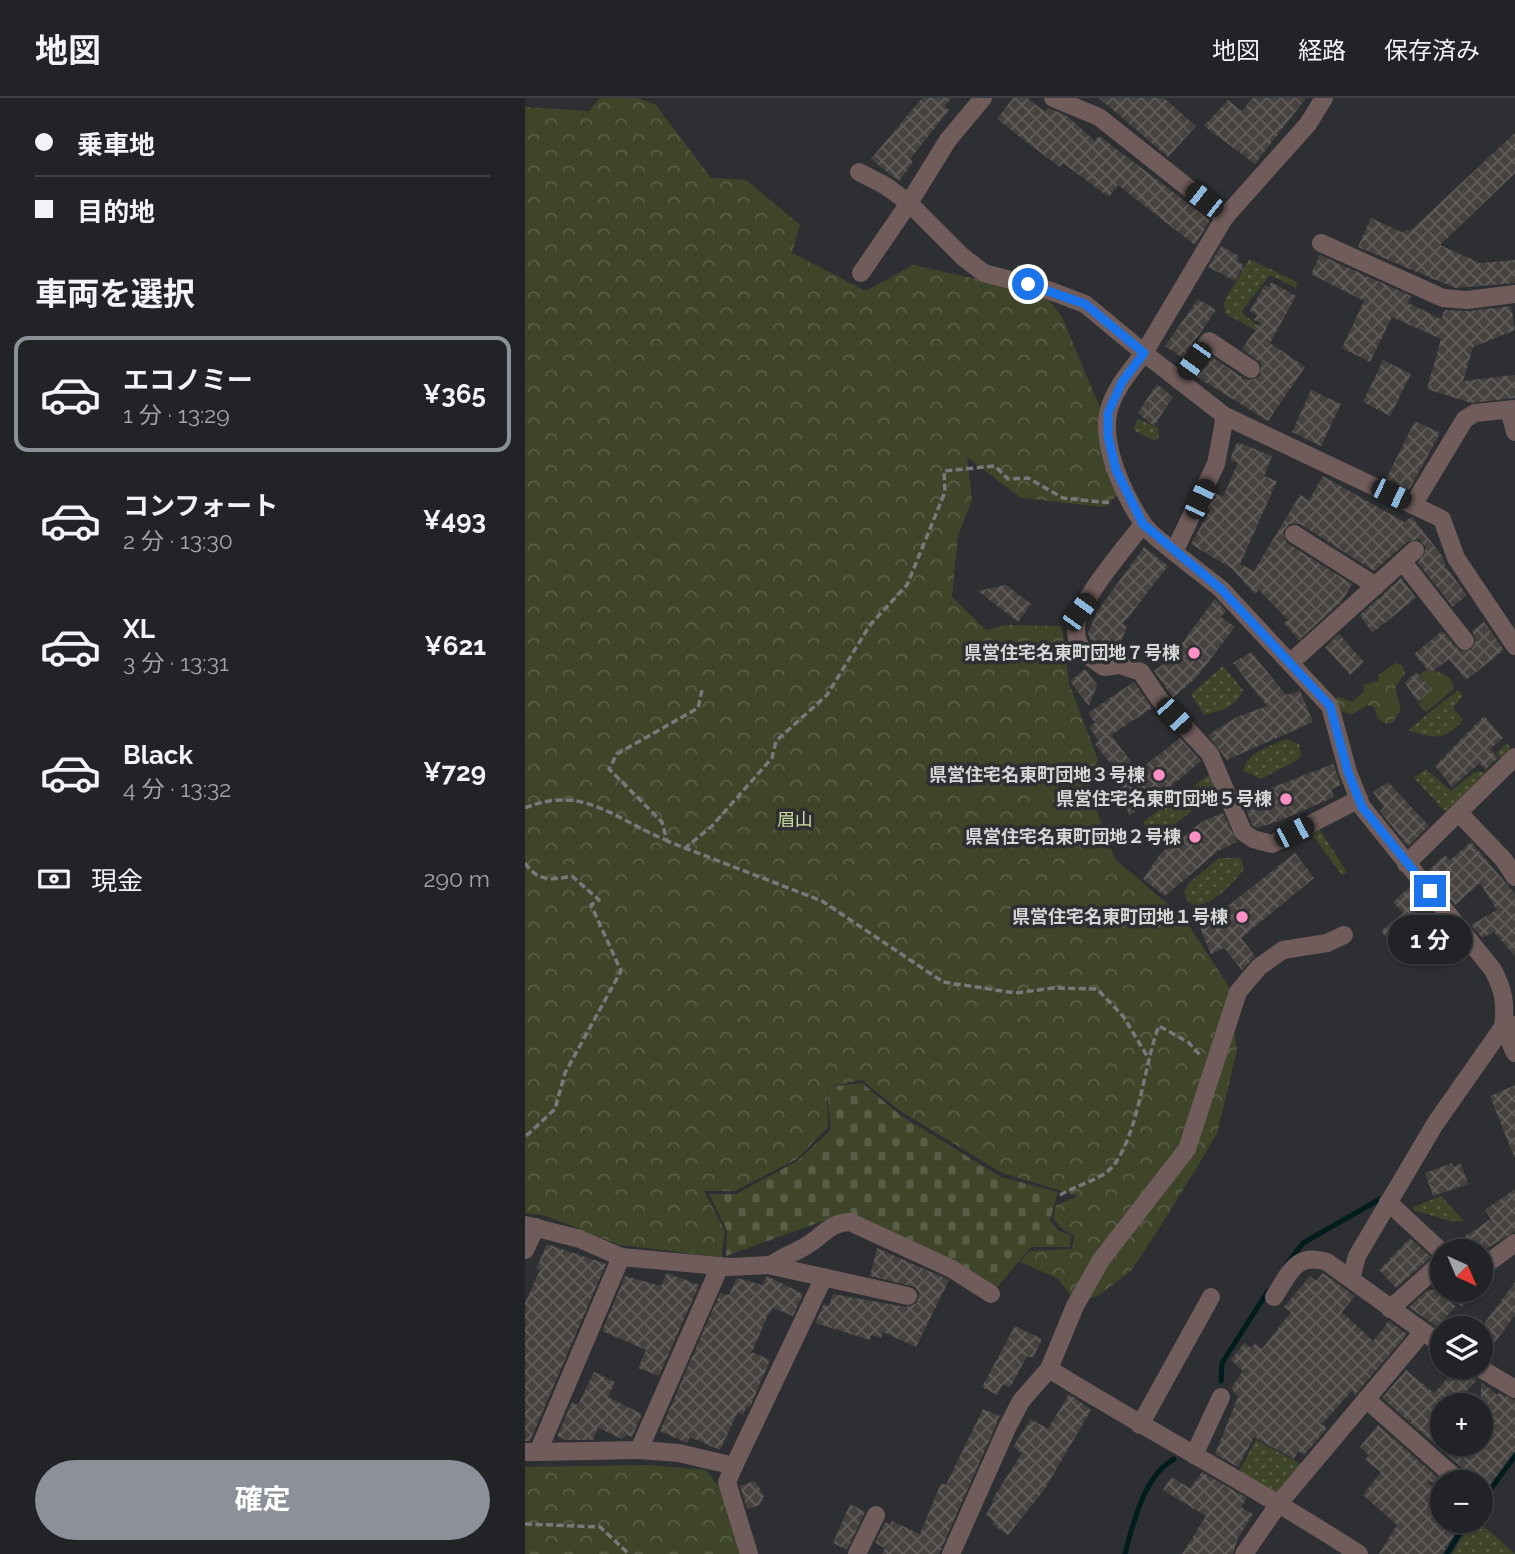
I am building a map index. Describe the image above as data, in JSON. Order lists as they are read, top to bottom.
{
  "parks": ["眉山"],
  "places": [
    "県営住宅名東町団地７号棟",
    "県営住宅名東町団地３号棟",
    "県営住宅名東町団地５号棟",
    "県営住宅名東町団地２号棟",
    "県営住宅名東町団地１号棟"
  ],
  "north": "bottom right",
  "page": {
    "header": "地図",
    "nav": ["地図", "経路", "保存済み"],
    "banner": ["乗車地", "目的地"],
    "heading": "車両を選択",
    "list": [
      {
        "name": "エコノミー",
        "note": "1 分 · 13:29",
        "value": "¥365"
      },
      {
        "name": "コンフォート",
        "note": "2 分 · 13:30",
        "value": "¥493"
      },
      {
        "name": "XL",
        "note": "3 分 · 13:31",
        "value": "¥621"
      },
      {
        "name": "Black",
        "note": "4 分 · 13:32",
        "value": "¥729"
      }
    ],
    "pay": ["現金", "290 m"],
    "bubble": "1 分",
    "map_buttons": ["+", "−"],
    "buttons": "確定"
  }
}
